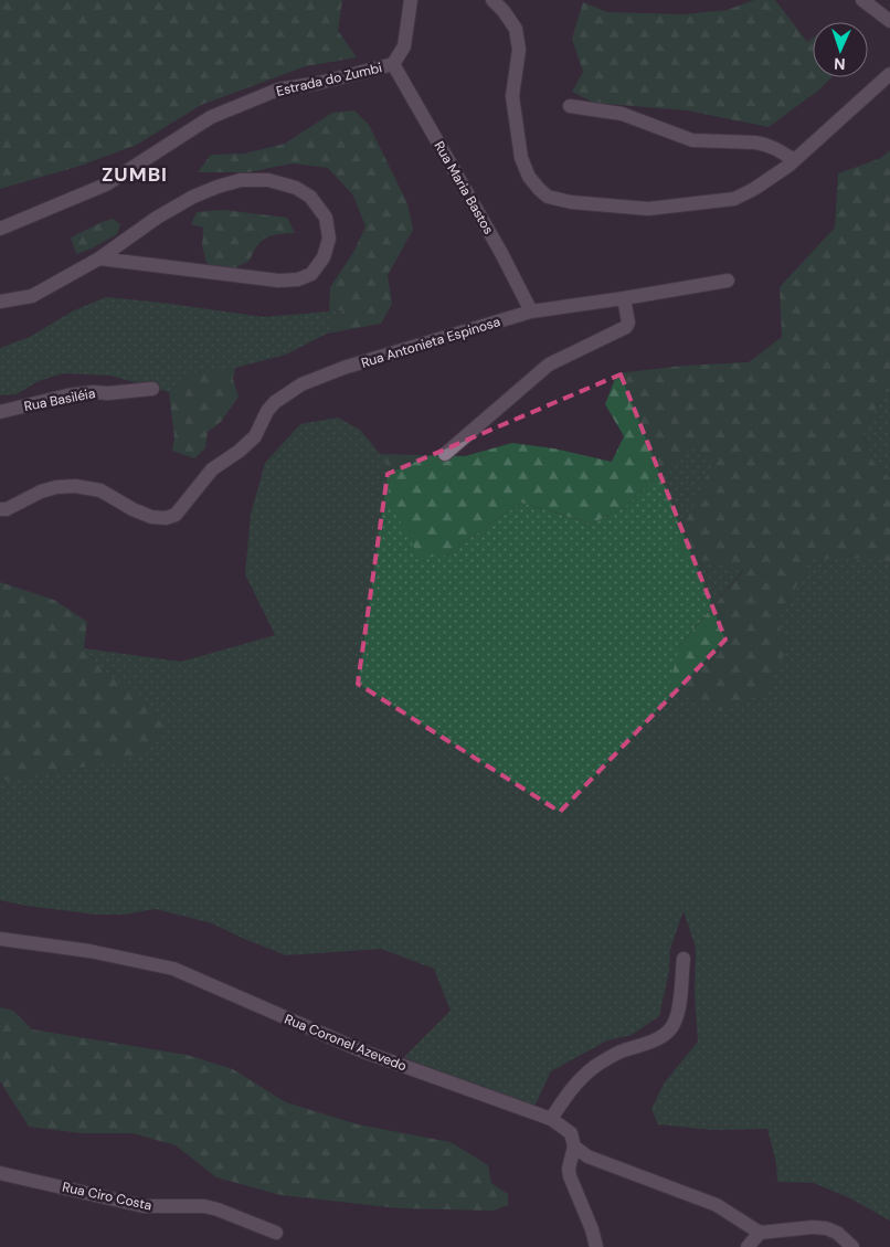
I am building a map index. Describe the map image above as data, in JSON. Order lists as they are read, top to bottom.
{
  "streets": {
    "street": [
      "Estrada do Zumbi",
      "Rua Maria Bastos",
      "Rua Antonieta Espinosa",
      "Rua Basiléia",
      "Rua Coronel Azevedo",
      "Rua Ciro Costa"
    ]
  },
  "crossings": [
    ["Estrada do Zumbi", "Rua Maria Bastos"],
    ["Rua Maria Bastos", "Rua Antonieta Espinosa"]
  ],
  "districts": ["ZUMBI"],
  "north": "bottom"
}
